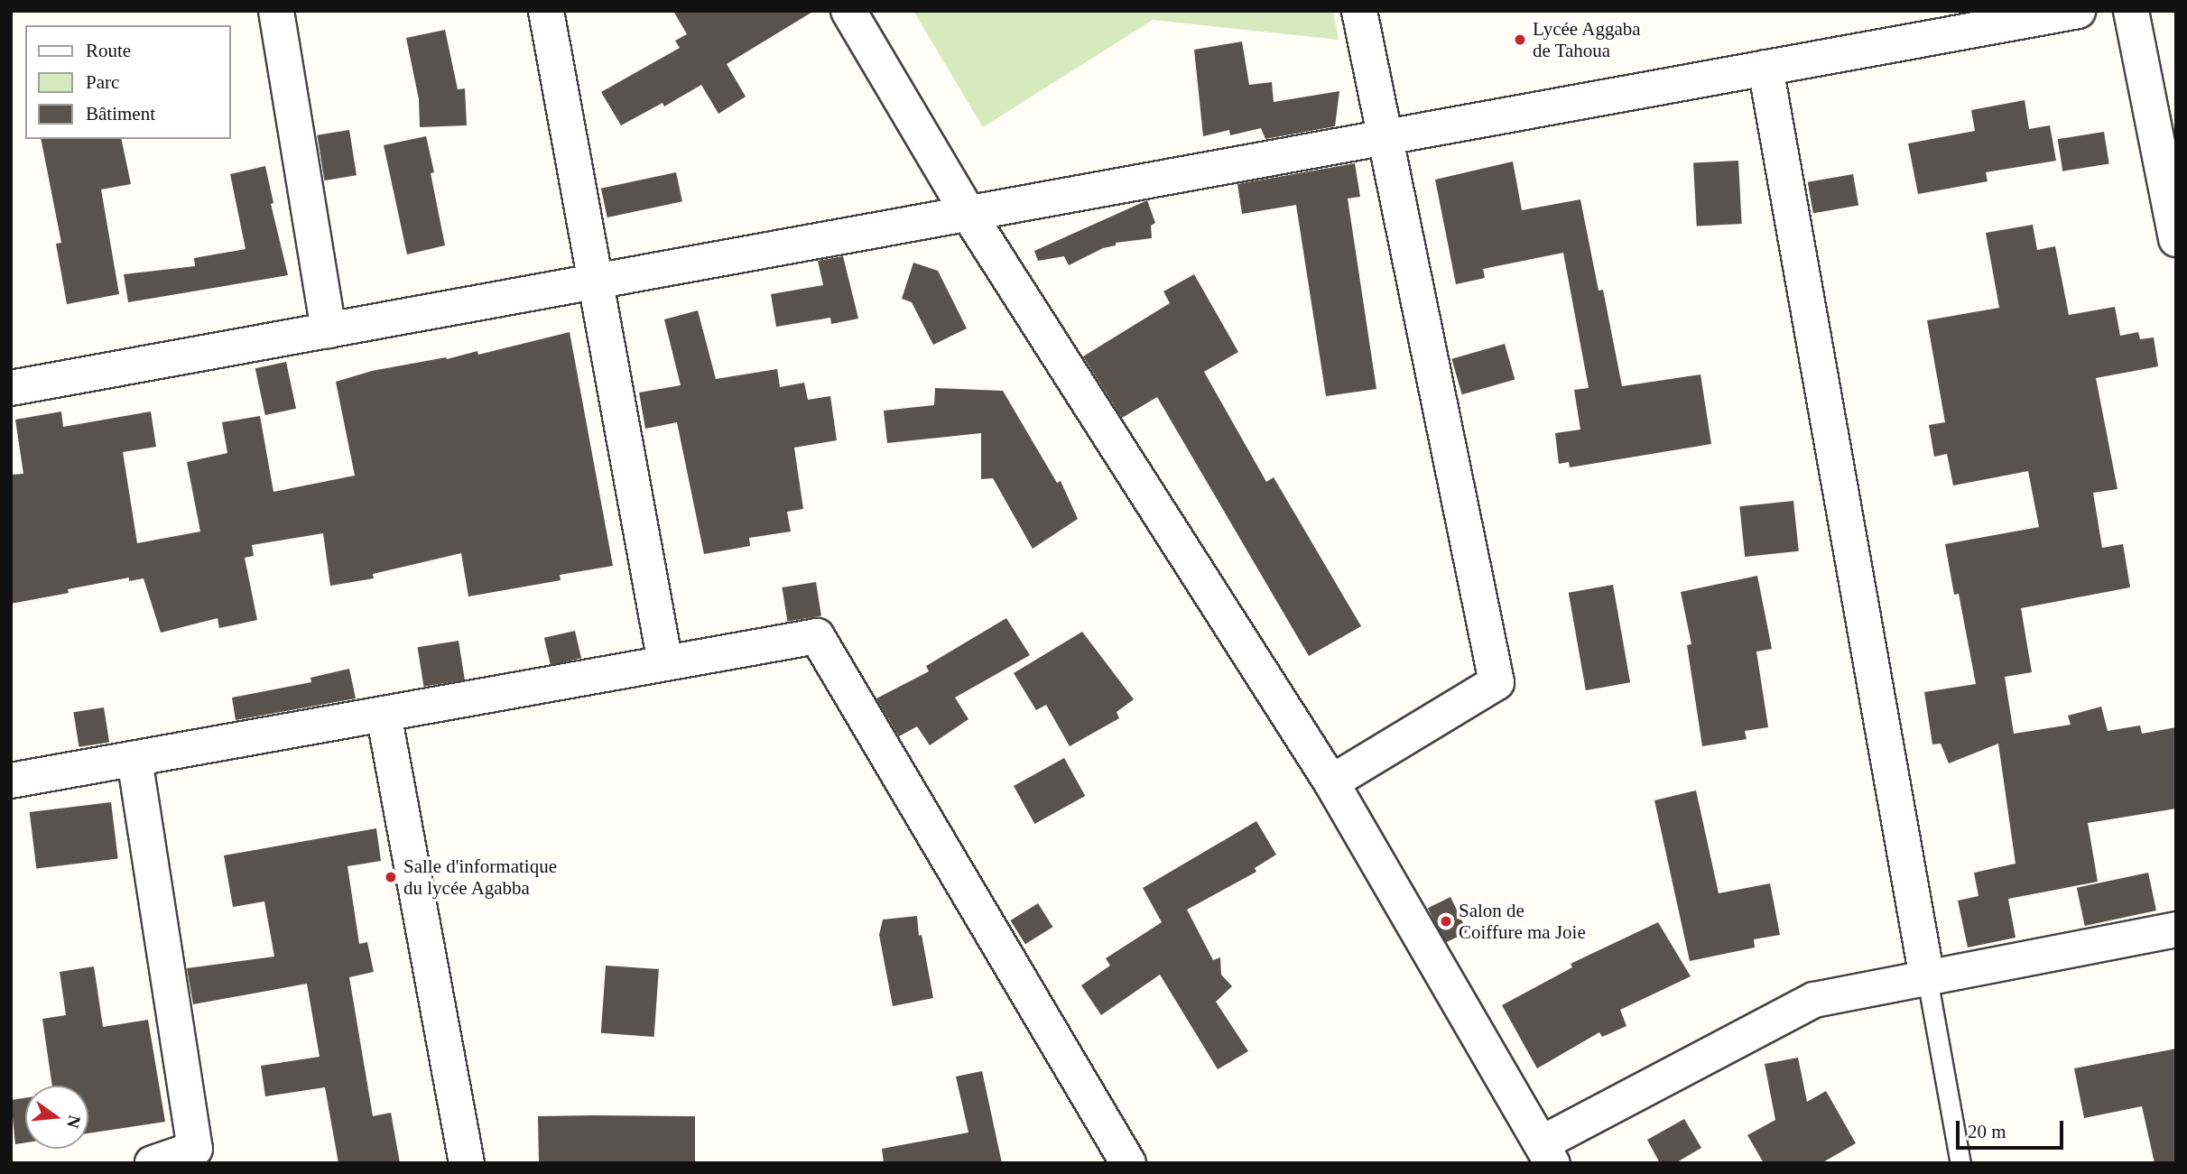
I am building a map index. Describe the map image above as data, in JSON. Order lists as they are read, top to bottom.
{
  "places": ["Lycée Aggaba de Tahoua", "Salle d'informatique du lycée Agabba", "Salon de Coiffure ma Joie"],
  "legend": ["Route", "Parc", "Bâtiment"],
  "scale_bar": "20 m",
  "north": "right"
}
